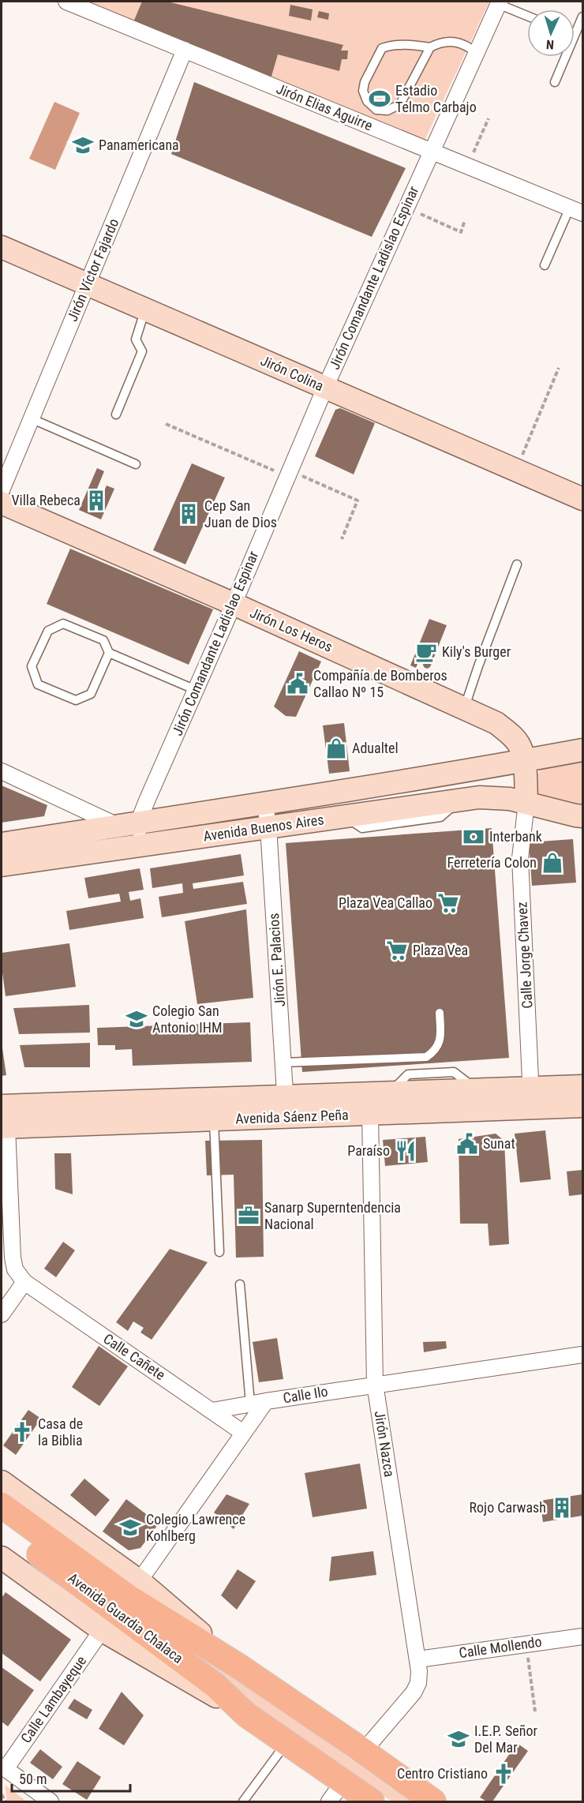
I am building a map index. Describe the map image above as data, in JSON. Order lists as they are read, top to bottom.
{
  "streets": {
    "main road": [
      "Jirón Colina",
      "Jirón Los Heros",
      "Avenida Buenos Aires",
      "Avenida Sáenz Peña",
      "Avenida Guardia Chalaca"
    ],
    "street": [
      "Jirón Elias Aguirre",
      "Jirón Víctor Fajardo",
      "Jirón Comandante Ladislao Espinar",
      "Calle Jorge Chavez",
      "Jirón E. Palacios",
      "Calle Cañete",
      "Calle Ilo",
      "Jirón Nazca",
      "Calle Mollendo",
      "Calle Lambayeque"
    ]
  },
  "crossings": [
    ["Jirón Elias Aguirre", "Jirón Víctor Fajardo"],
    ["Jirón Elias Aguirre", "Jirón Comandante Ladislao Espinar"],
    ["Jirón Víctor Fajardo", "Jirón Colina"],
    ["Jirón Comandante Ladislao Espinar", "Jirón Colina"],
    ["Jirón Comandante Ladislao Espinar", "Jirón Los Heros"],
    ["Jirón Comandante Ladislao Espinar", "Avenida Buenos Aires"],
    ["Jirón Los Heros", "Avenida Buenos Aires"],
    ["Jirón Los Heros", "Calle Jorge Chavez"],
    ["Avenida Buenos Aires", "Calle Jorge Chavez"],
    ["Avenida Buenos Aires", "Jirón E. Palacios"],
    ["Calle Jorge Chavez", "Avenida Sáenz Peña"],
    ["Jirón E. Palacios", "Avenida Sáenz Peña"],
    ["Avenida Sáenz Peña", "Jirón Nazca"],
    ["Calle Cañete", "Calle Ilo"],
    ["Calle Ilo", "Jirón Nazca"],
    ["Calle Ilo", "Avenida Guardia Chalaca"],
    ["Jirón Nazca", "Avenida Guardia Chalaca"],
    ["Jirón Nazca", "Calle Mollendo"],
    ["Avenida Guardia Chalaca", "Calle Lambayeque"]
  ],
  "places": {
    "sports": ["Estadio Telmo Carbajo"],
    "school or university": [
      "Panamericana",
      "Colegio San Antonio IHM",
      "Colegio Lawrence Kohlberg",
      "I.E.P. Señor Del Mar"
    ],
    "building": ["Villa Rebeca", "Cep San Juan de Dios", "Rojo Carwash"],
    "cafe": ["Kily's Burger"],
    "public building": ["Compañía de Bomberos Callao Nº 15", "Sunat"],
    "shop": ["Adualtel", "Ferretería Colon"],
    "bank": ["Interbank"],
    "supermarket": ["Plaza Vea Callao", "Plaza Vea"],
    "restaurant": ["Paraíso"],
    "office": ["Sanarp Superntendencia Nacional"],
    "church": ["Casa de la Biblia", "Centro Cristiano"]
  },
  "scale_bar": "50 m",
  "north": "bottom"
}
